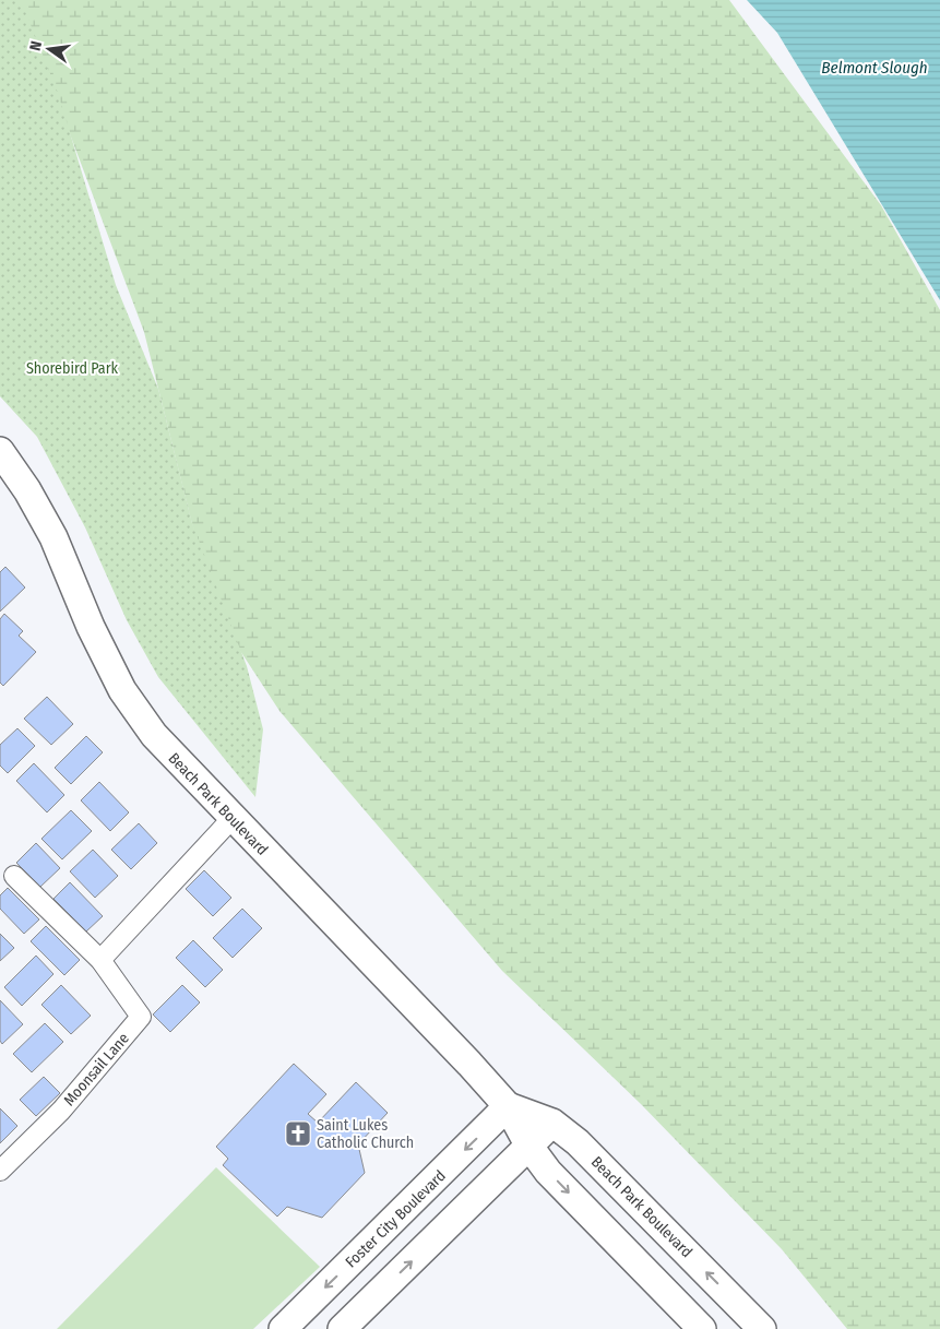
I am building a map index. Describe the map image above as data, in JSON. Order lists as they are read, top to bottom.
{
  "streets": {
    "main road": ["Beach Park Boulevard", "Foster City Boulevard"],
    "street": ["Moonsail Lane"]
  },
  "crossings": [
    ["Beach Park Boulevard", "Foster City Boulevard"]
  ],
  "water": ["Belmont Slough"],
  "parks": ["Shorebird Park"],
  "places": {
    "church": ["Saint Lukes Catholic Church"]
  },
  "north": "left"
}
